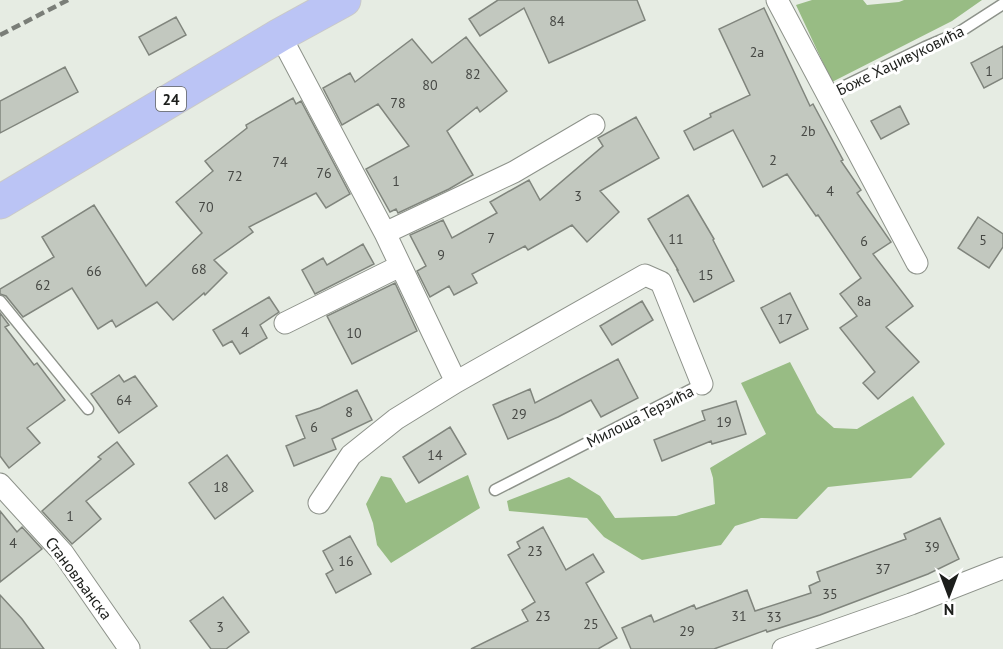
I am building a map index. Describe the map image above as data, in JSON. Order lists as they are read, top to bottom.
{
  "streets": {
    "main road": ["24"],
    "street": ["Боже Хаџивуковића", "Милоша Терзића", "Становљанска"]
  },
  "house_numbers": [
    "84",
    "2a",
    "1",
    "82",
    "80",
    "78",
    "2b",
    "2",
    "74",
    "76",
    "72",
    "1",
    "4",
    "3",
    "70",
    "7",
    "11",
    "5",
    "6",
    "9",
    "68",
    "66",
    "15",
    "62",
    "8a",
    "17",
    "4",
    "10",
    "64",
    "8",
    "29",
    "19",
    "6",
    "14",
    "18",
    "1",
    "4",
    "39",
    "23",
    "16",
    "37",
    "35",
    "23",
    "31",
    "33",
    "25",
    "3",
    "29"
  ],
  "north": "bottom"
}
